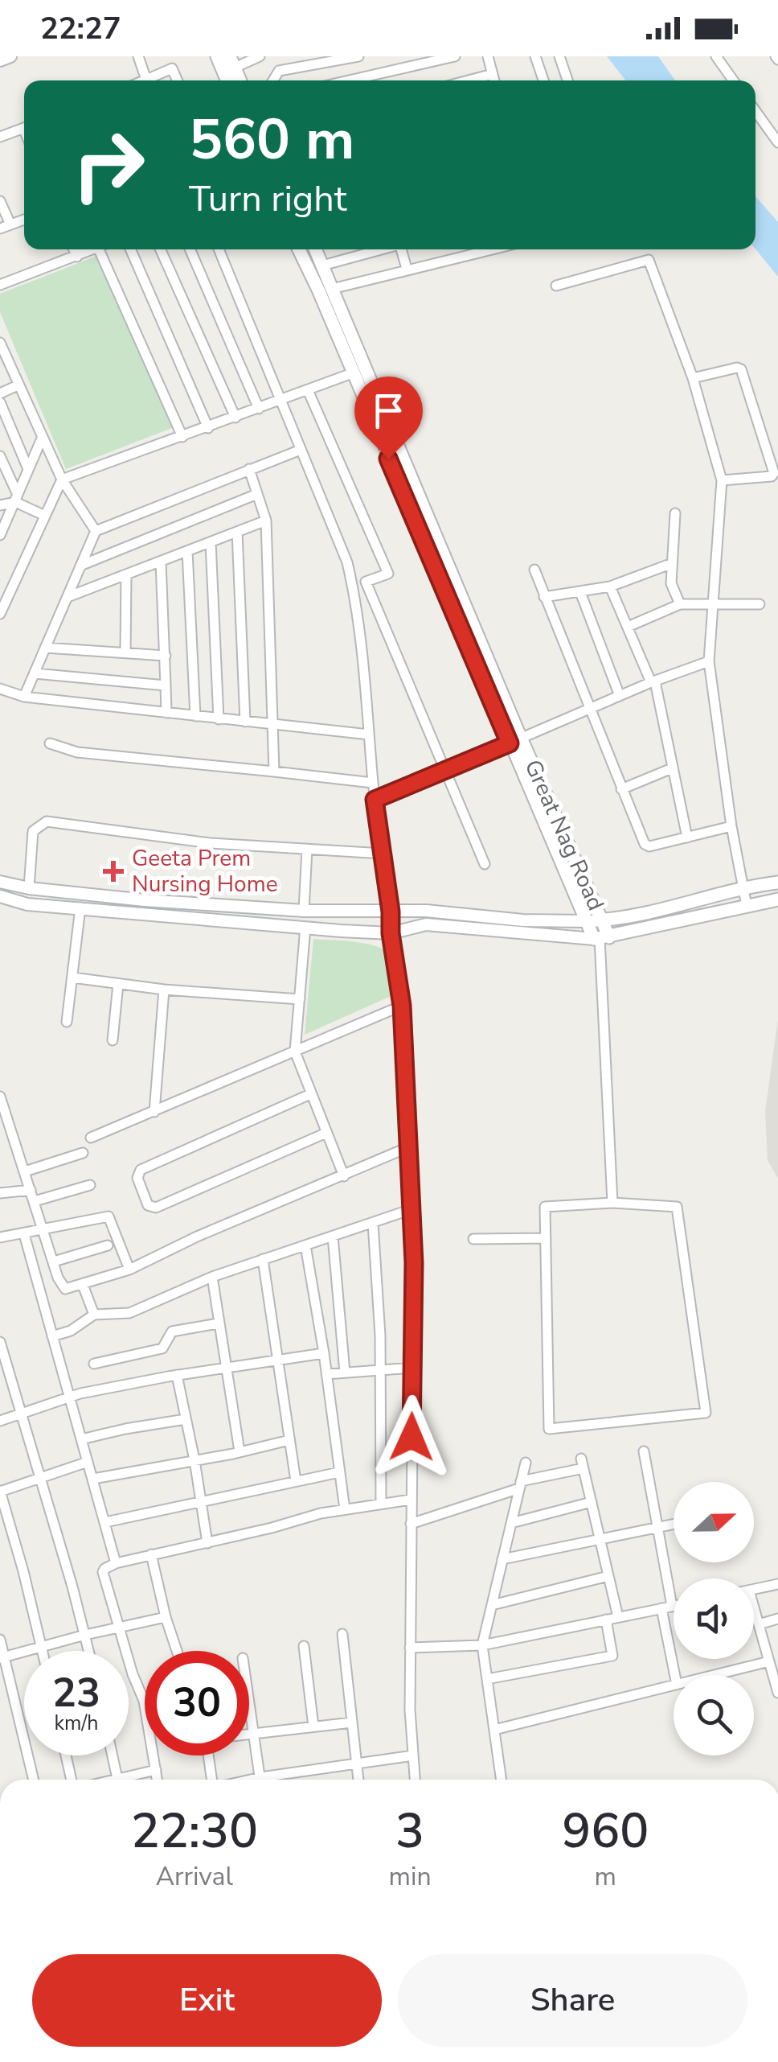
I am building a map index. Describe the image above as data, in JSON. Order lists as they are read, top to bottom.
{
  "streets": {
    "main road": ["Great Nag Road"]
  },
  "places": {
    "health": ["Geeta Prem Nursing Home"]
  },
  "north": "right",
  "page": {
    "status": "22:27",
    "turn": ["560 m", "Turn right"],
    "speed": "23 km/h",
    "limit": "30",
    "eta": [
      "22:30",
      "Arrival",
      "3",
      "min",
      "960",
      "m"
    ],
    "buttons": ["Exit", "Share"]
  }
}
